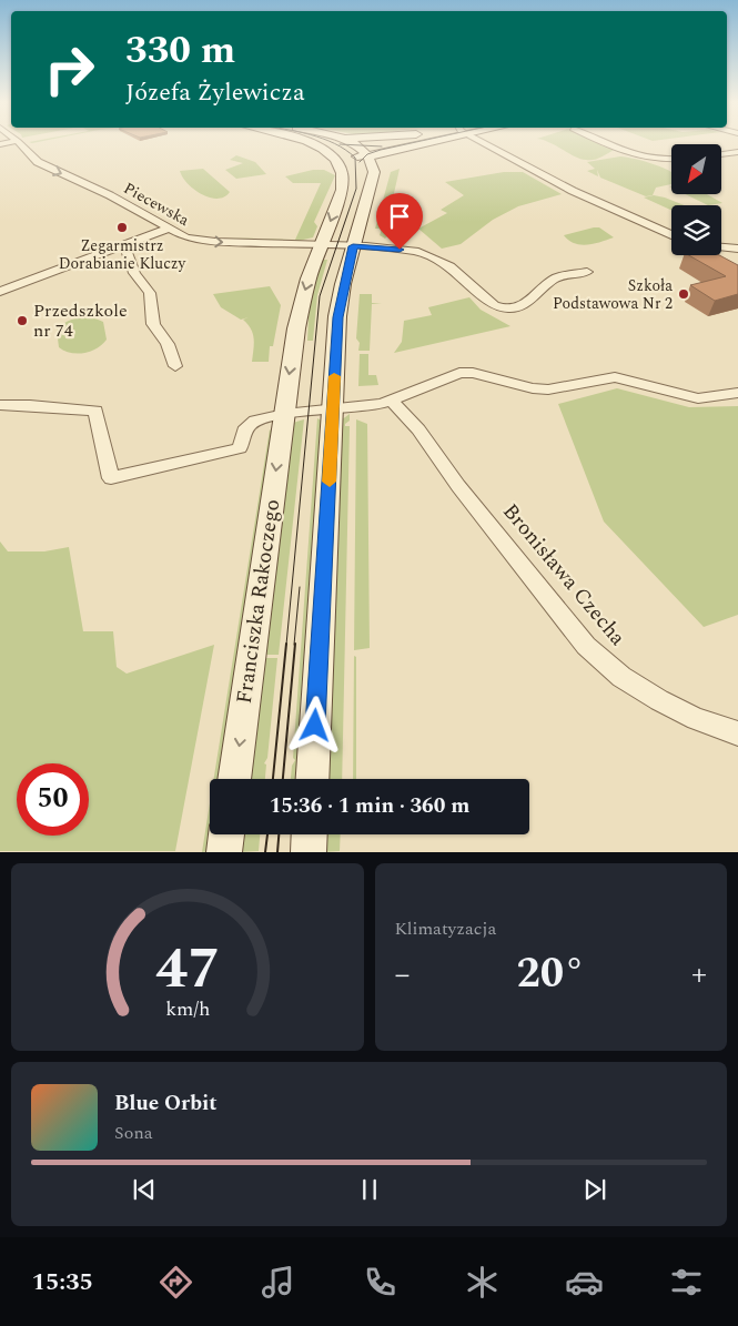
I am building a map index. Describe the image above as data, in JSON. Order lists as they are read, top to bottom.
{
  "streets": {
    "main road": ["Franciszka Rakoczego"],
    "street": ["Piecewska", "Bronisława Czecha"]
  },
  "crossings": [
    ["Piecewska", "Franciszka Rakoczego"]
  ],
  "one_way": ["Piecewska"],
  "places": ["Zegarmistrz Dorabianie Kluczy", "Szkoła Podstawowa Nr 2", "Przedszkole nr 74"],
  "north": "bottom left",
  "page": {
    "turn": ["330 m", "Józefa Żylewicza"],
    "limit": "50",
    "trip": "15:36 · 1 min · 360 m",
    "tile": "Klimatyzacja",
    "heat": ["−", "20°", "+"],
    "song": ["Blue Orbit", "Sona"],
    "tabs": "15:35",
    "gauge": ["47", "km/h"]
  }
}
